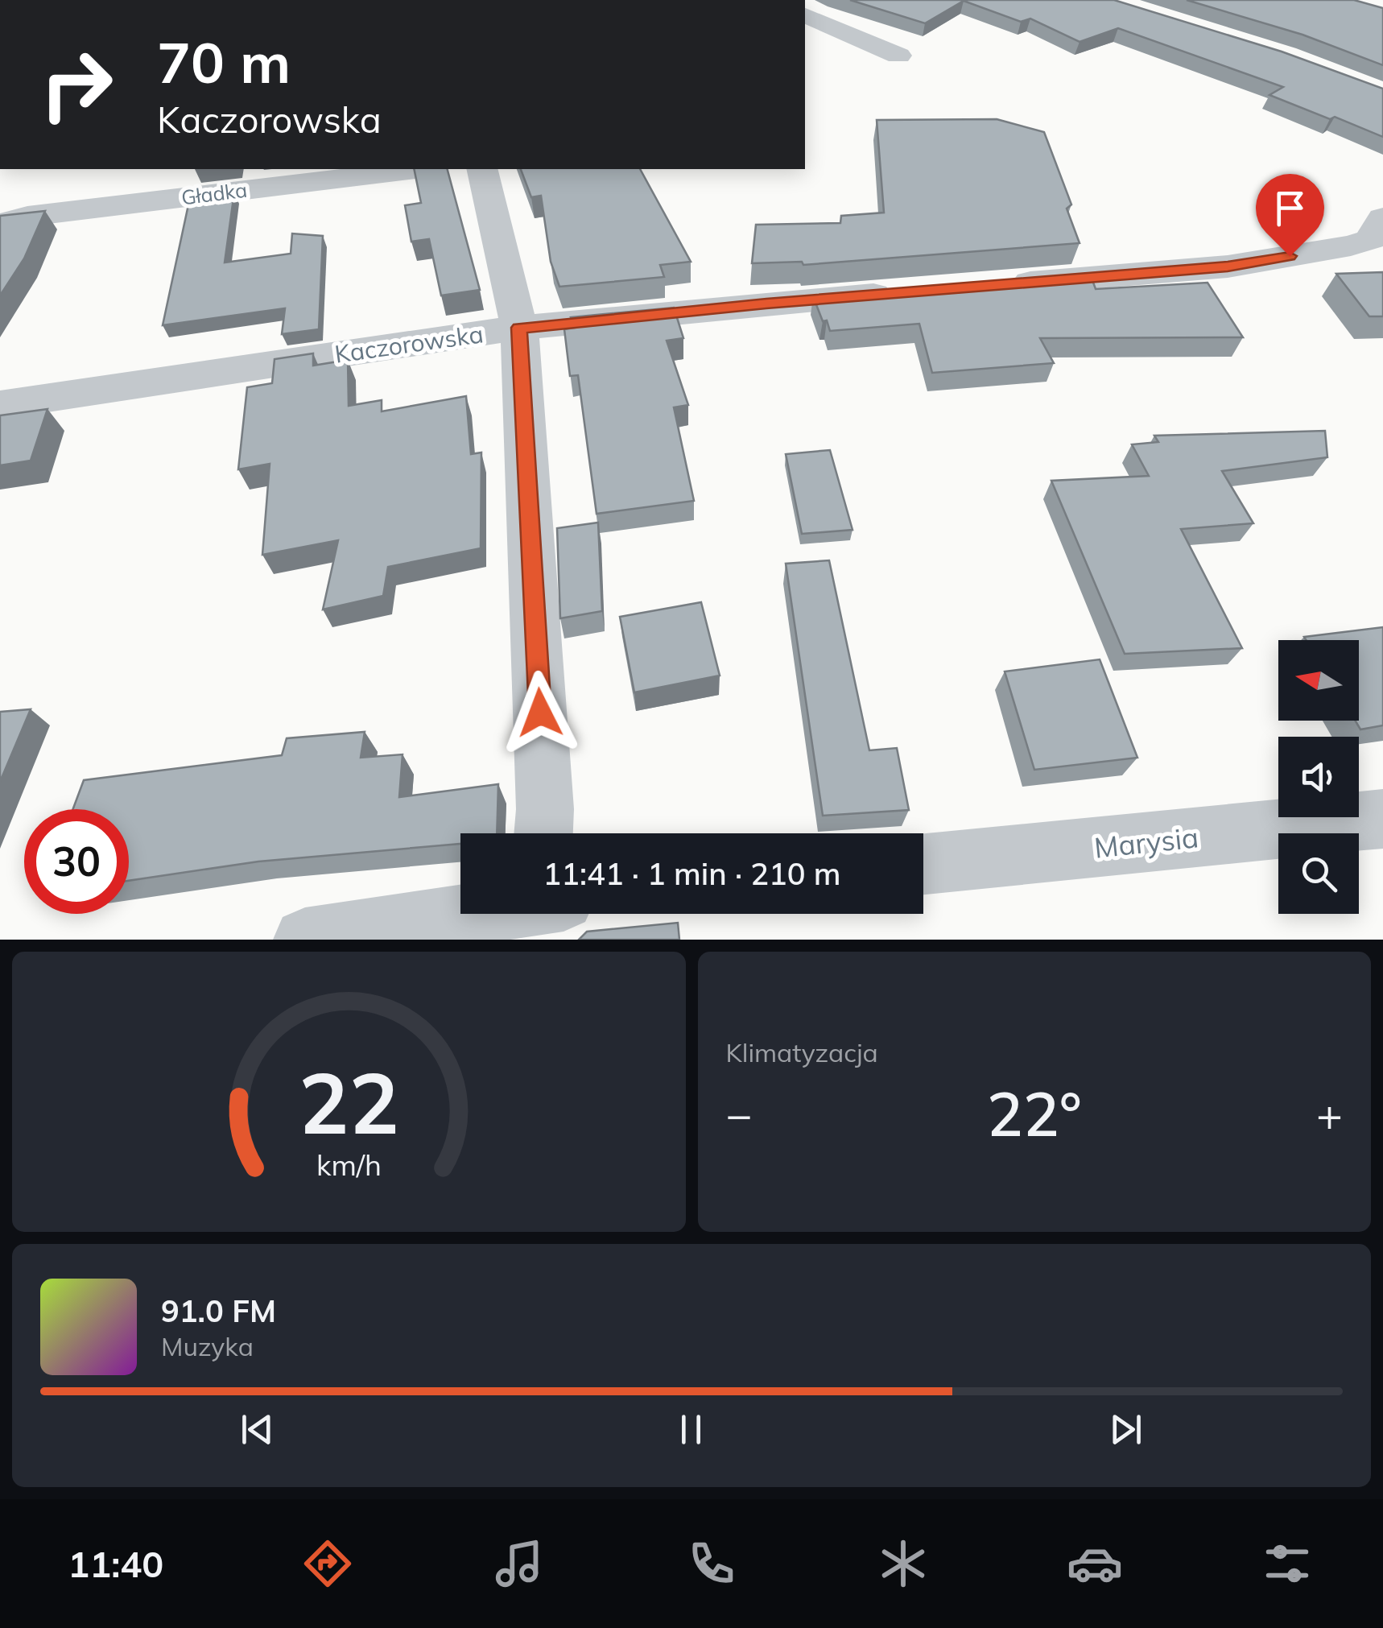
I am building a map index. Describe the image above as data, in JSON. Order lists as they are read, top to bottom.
{
  "streets": {
    "street": ["Gładka", "Kaczorowska", "Marysia"]
  },
  "north": "left",
  "page": {
    "turn": ["70 m", "Kaczorowska"],
    "limit": "30",
    "trip": "11:41 · 1 min · 210 m",
    "tile": "Klimatyzacja",
    "heat": ["−", "22°", "+"],
    "song": ["91.0 FM", "Muzyka"],
    "tabs": "11:40",
    "gauge": ["22", "km/h"]
  }
}
